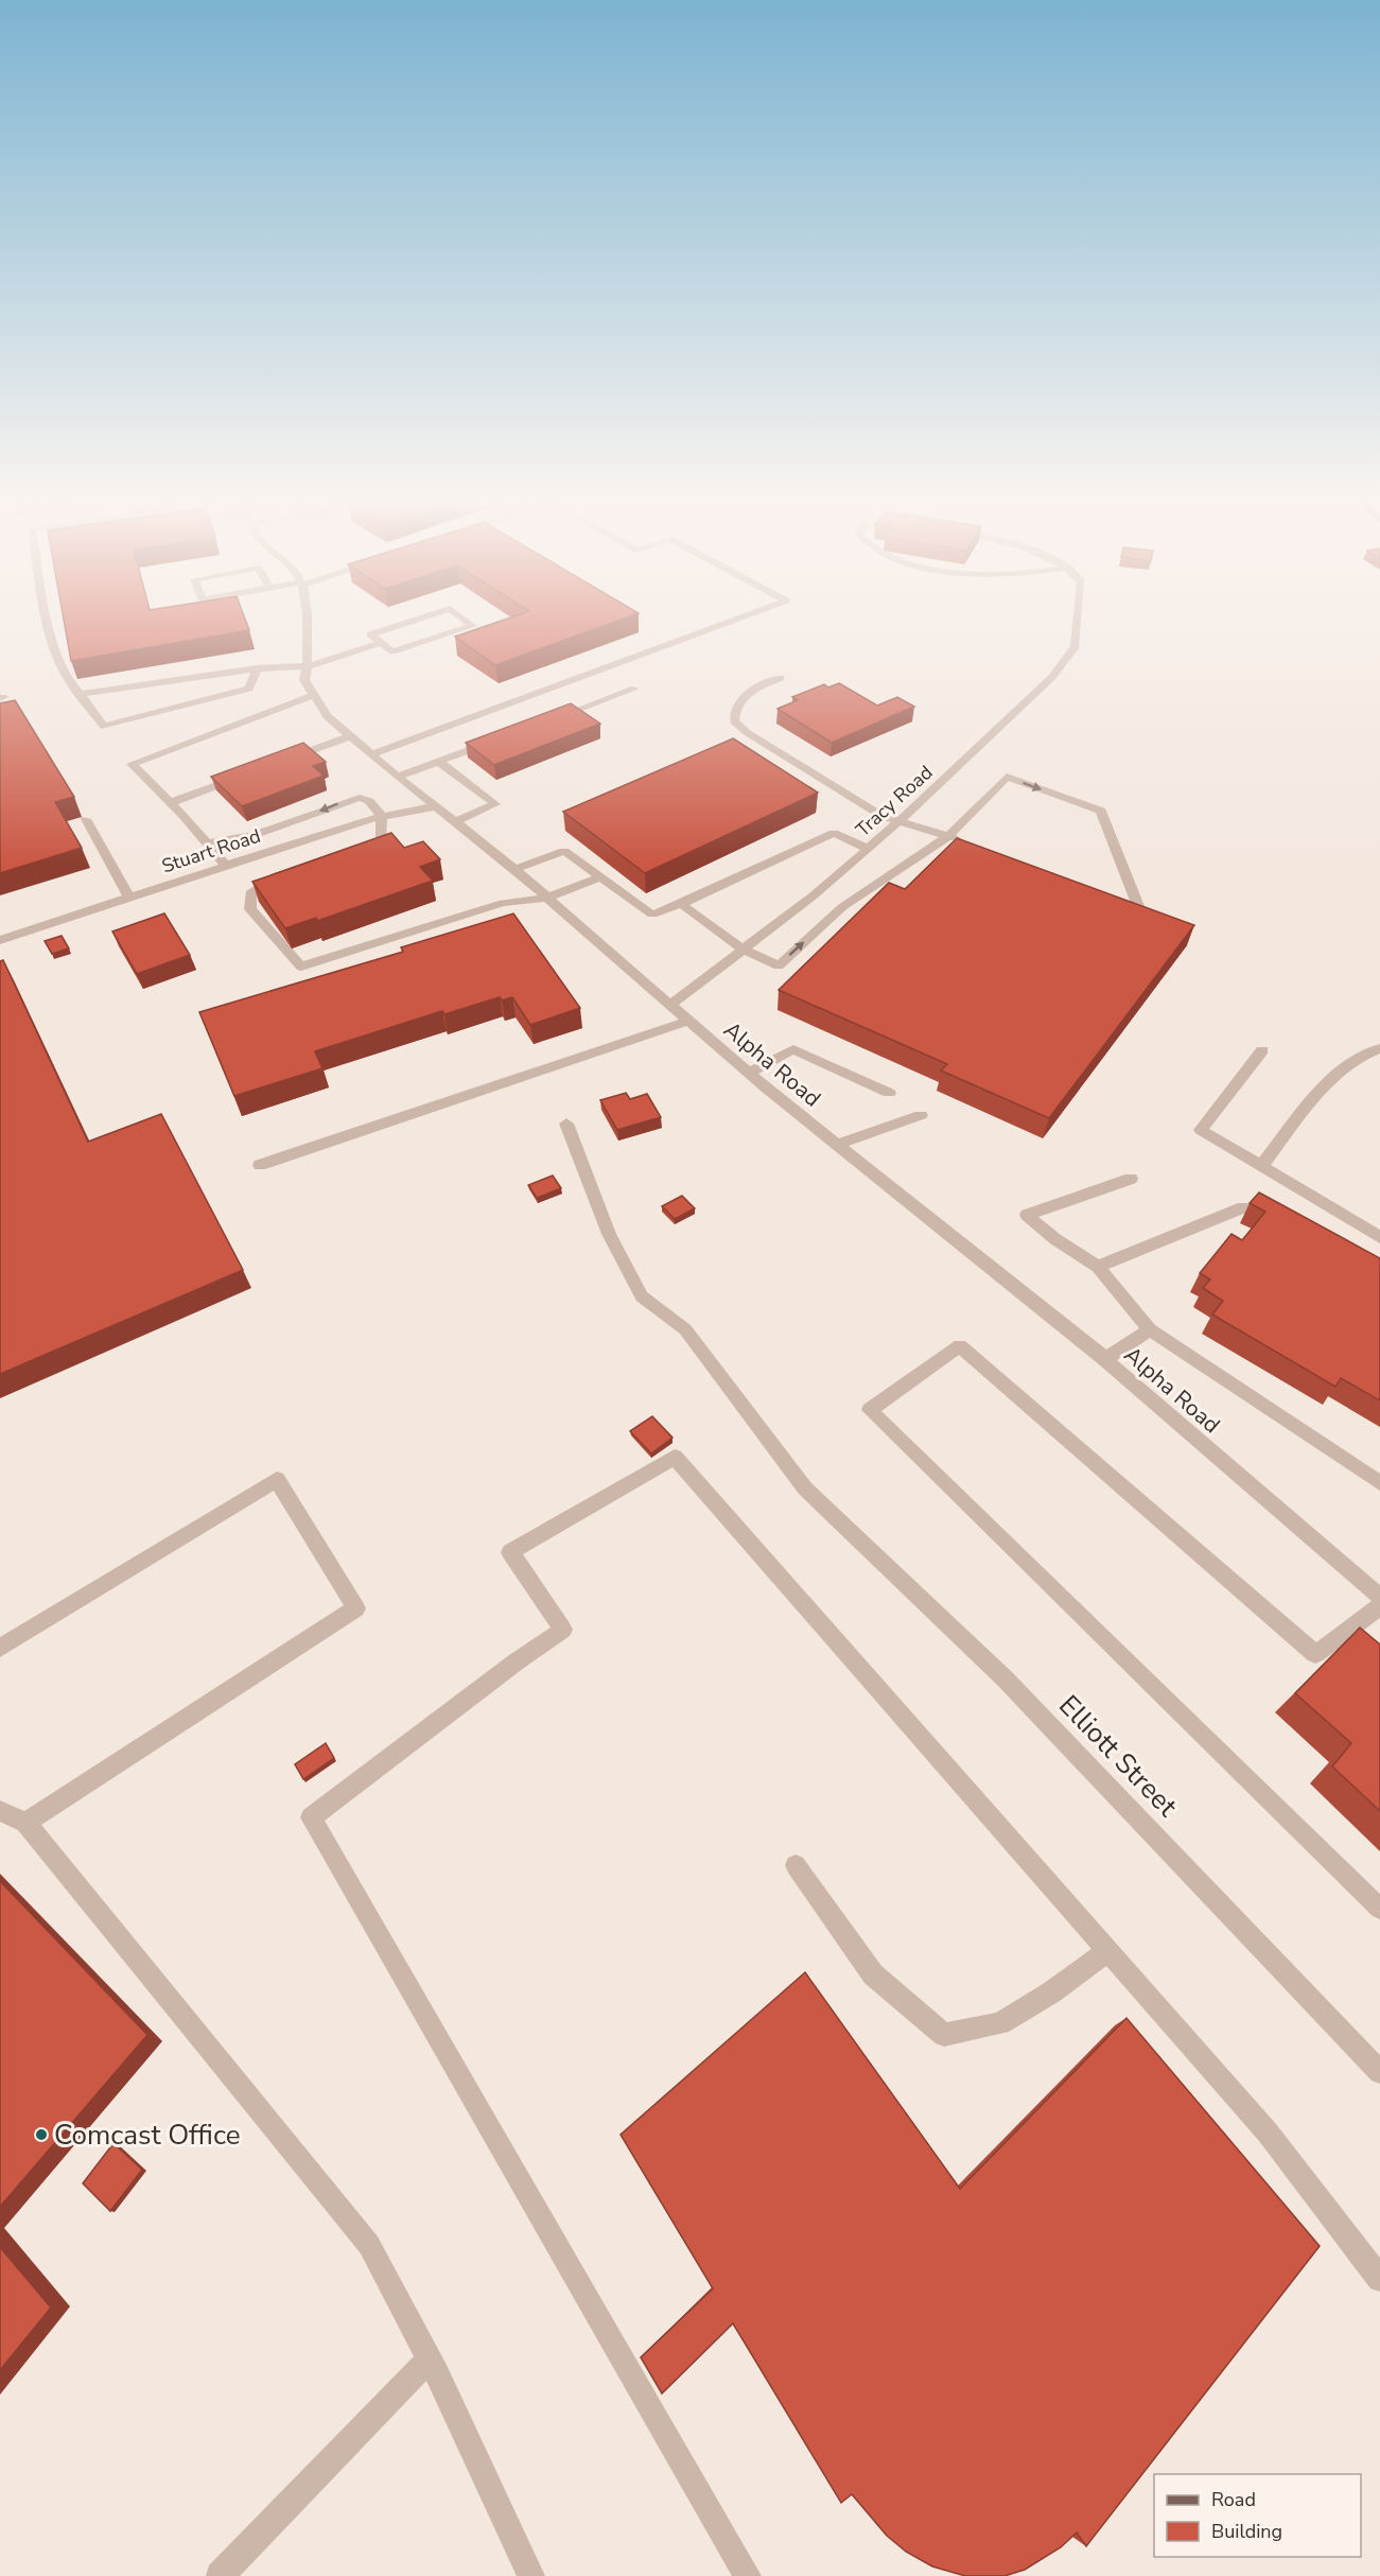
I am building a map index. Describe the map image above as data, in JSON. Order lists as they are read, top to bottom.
{
  "streets": {
    "street": [
      "Tracy Road",
      "Stuart Road",
      "Alpha Road",
      "Elliott Street"
    ]
  },
  "crossings": [
    ["Tracy Road", "Alpha Road"],
    ["Stuart Road", "Alpha Road"]
  ],
  "places": ["Comcast Office"],
  "legend": ["Road", "Building"]
}
